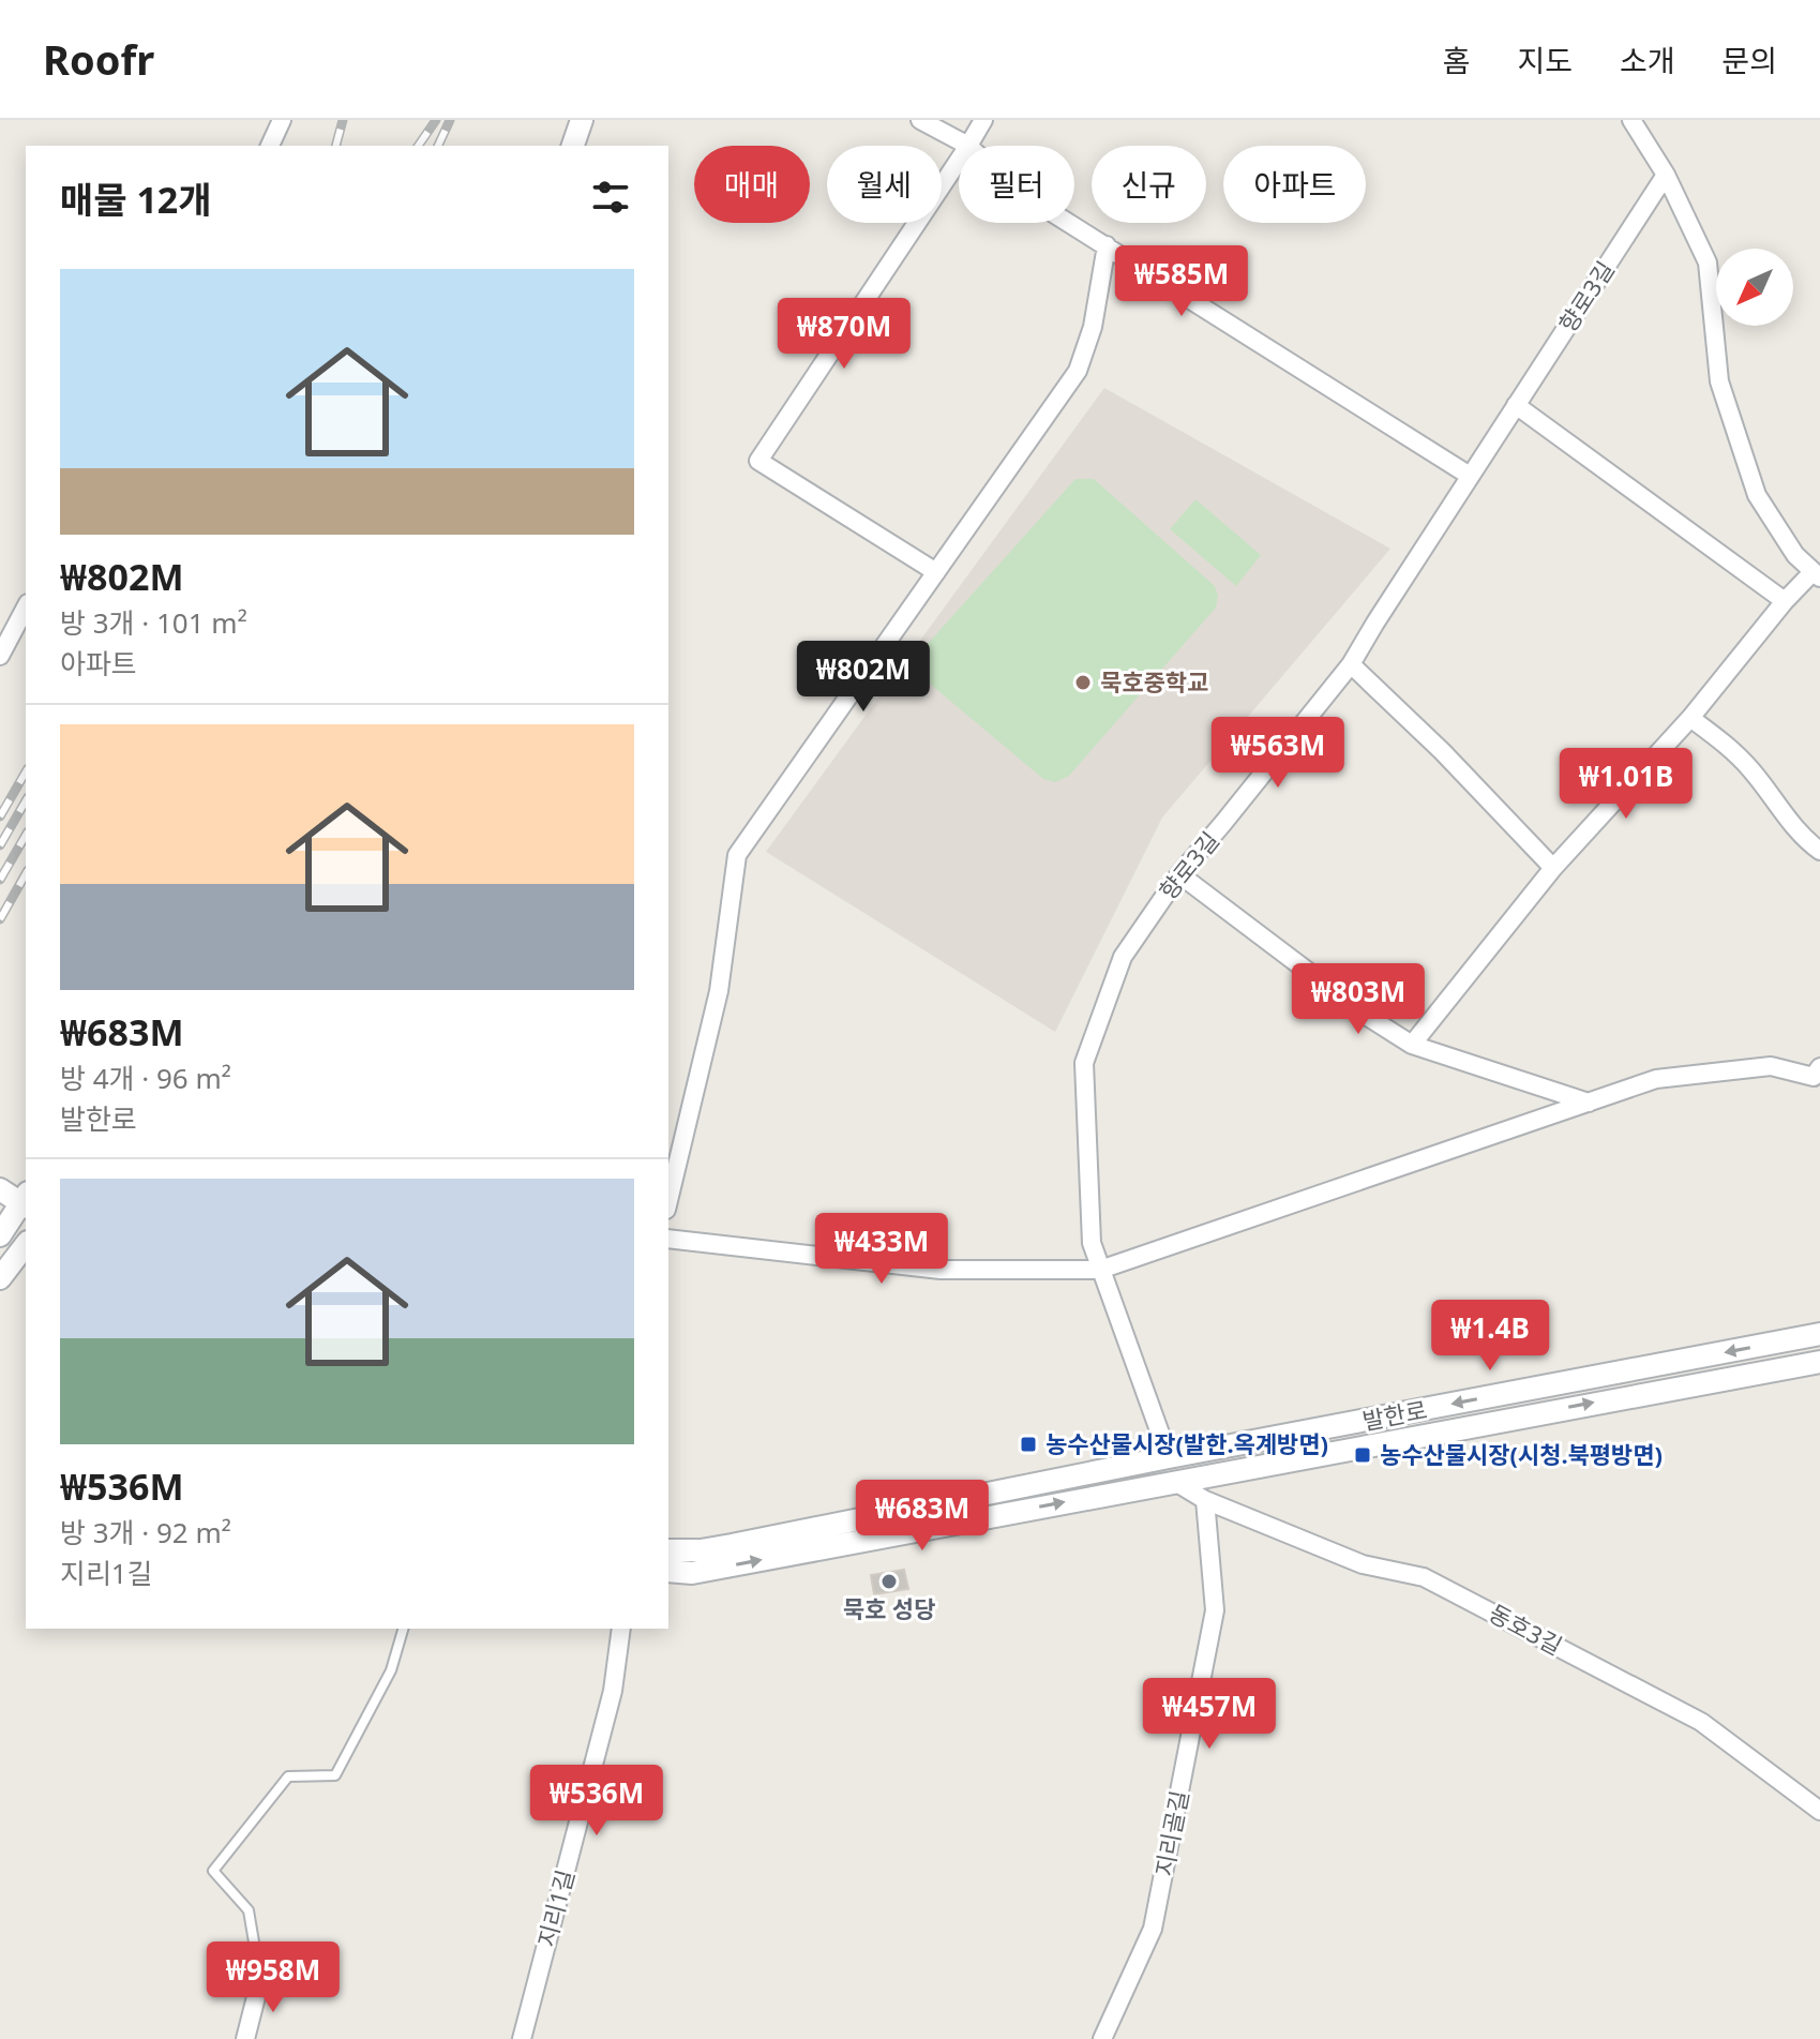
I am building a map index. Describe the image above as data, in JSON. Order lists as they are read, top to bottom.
{
  "streets": {
    "street": [
      "향로3길",
      "발한로",
      "동호3길",
      "지리골길",
      "지리1길"
    ]
  },
  "crossings": [
    ["향로3길", "발한로"],
    ["동호3길", "지리골길"]
  ],
  "places": {
    "other": ["묵호중학교", "묵호 성당"],
    "transit": ["농수산물시장(발한.옥계방면)", "농수산물시장(시청.북평방면)"]
  },
  "north": "bottom left",
  "page": {
    "header": "Roofr",
    "nav": [
      "홈",
      "지도",
      "소개",
      "문의"
    ],
    "chip": [
      "매매",
      "월세",
      "필터",
      "신규",
      "아파트"
    ],
    "heading": "매물 12개",
    "price": [
      "₩585M",
      "₩870M",
      "₩802M",
      "₩563M",
      "₩1.01B",
      "₩803M",
      "₩433M",
      "₩1.4B",
      "₩683M",
      "₩457M",
      "₩536M",
      "₩958M"
    ],
    "list": [
      {
        "name": "₩802M",
        "note": "방 3개 · 101 m² · 아파트"
      },
      {
        "name": "₩683M",
        "note": "방 4개 · 96 m² · 발한로"
      },
      {
        "name": "₩536M",
        "note": "방 3개 · 92 m² · 지리1길"
      }
    ]
  }
}
